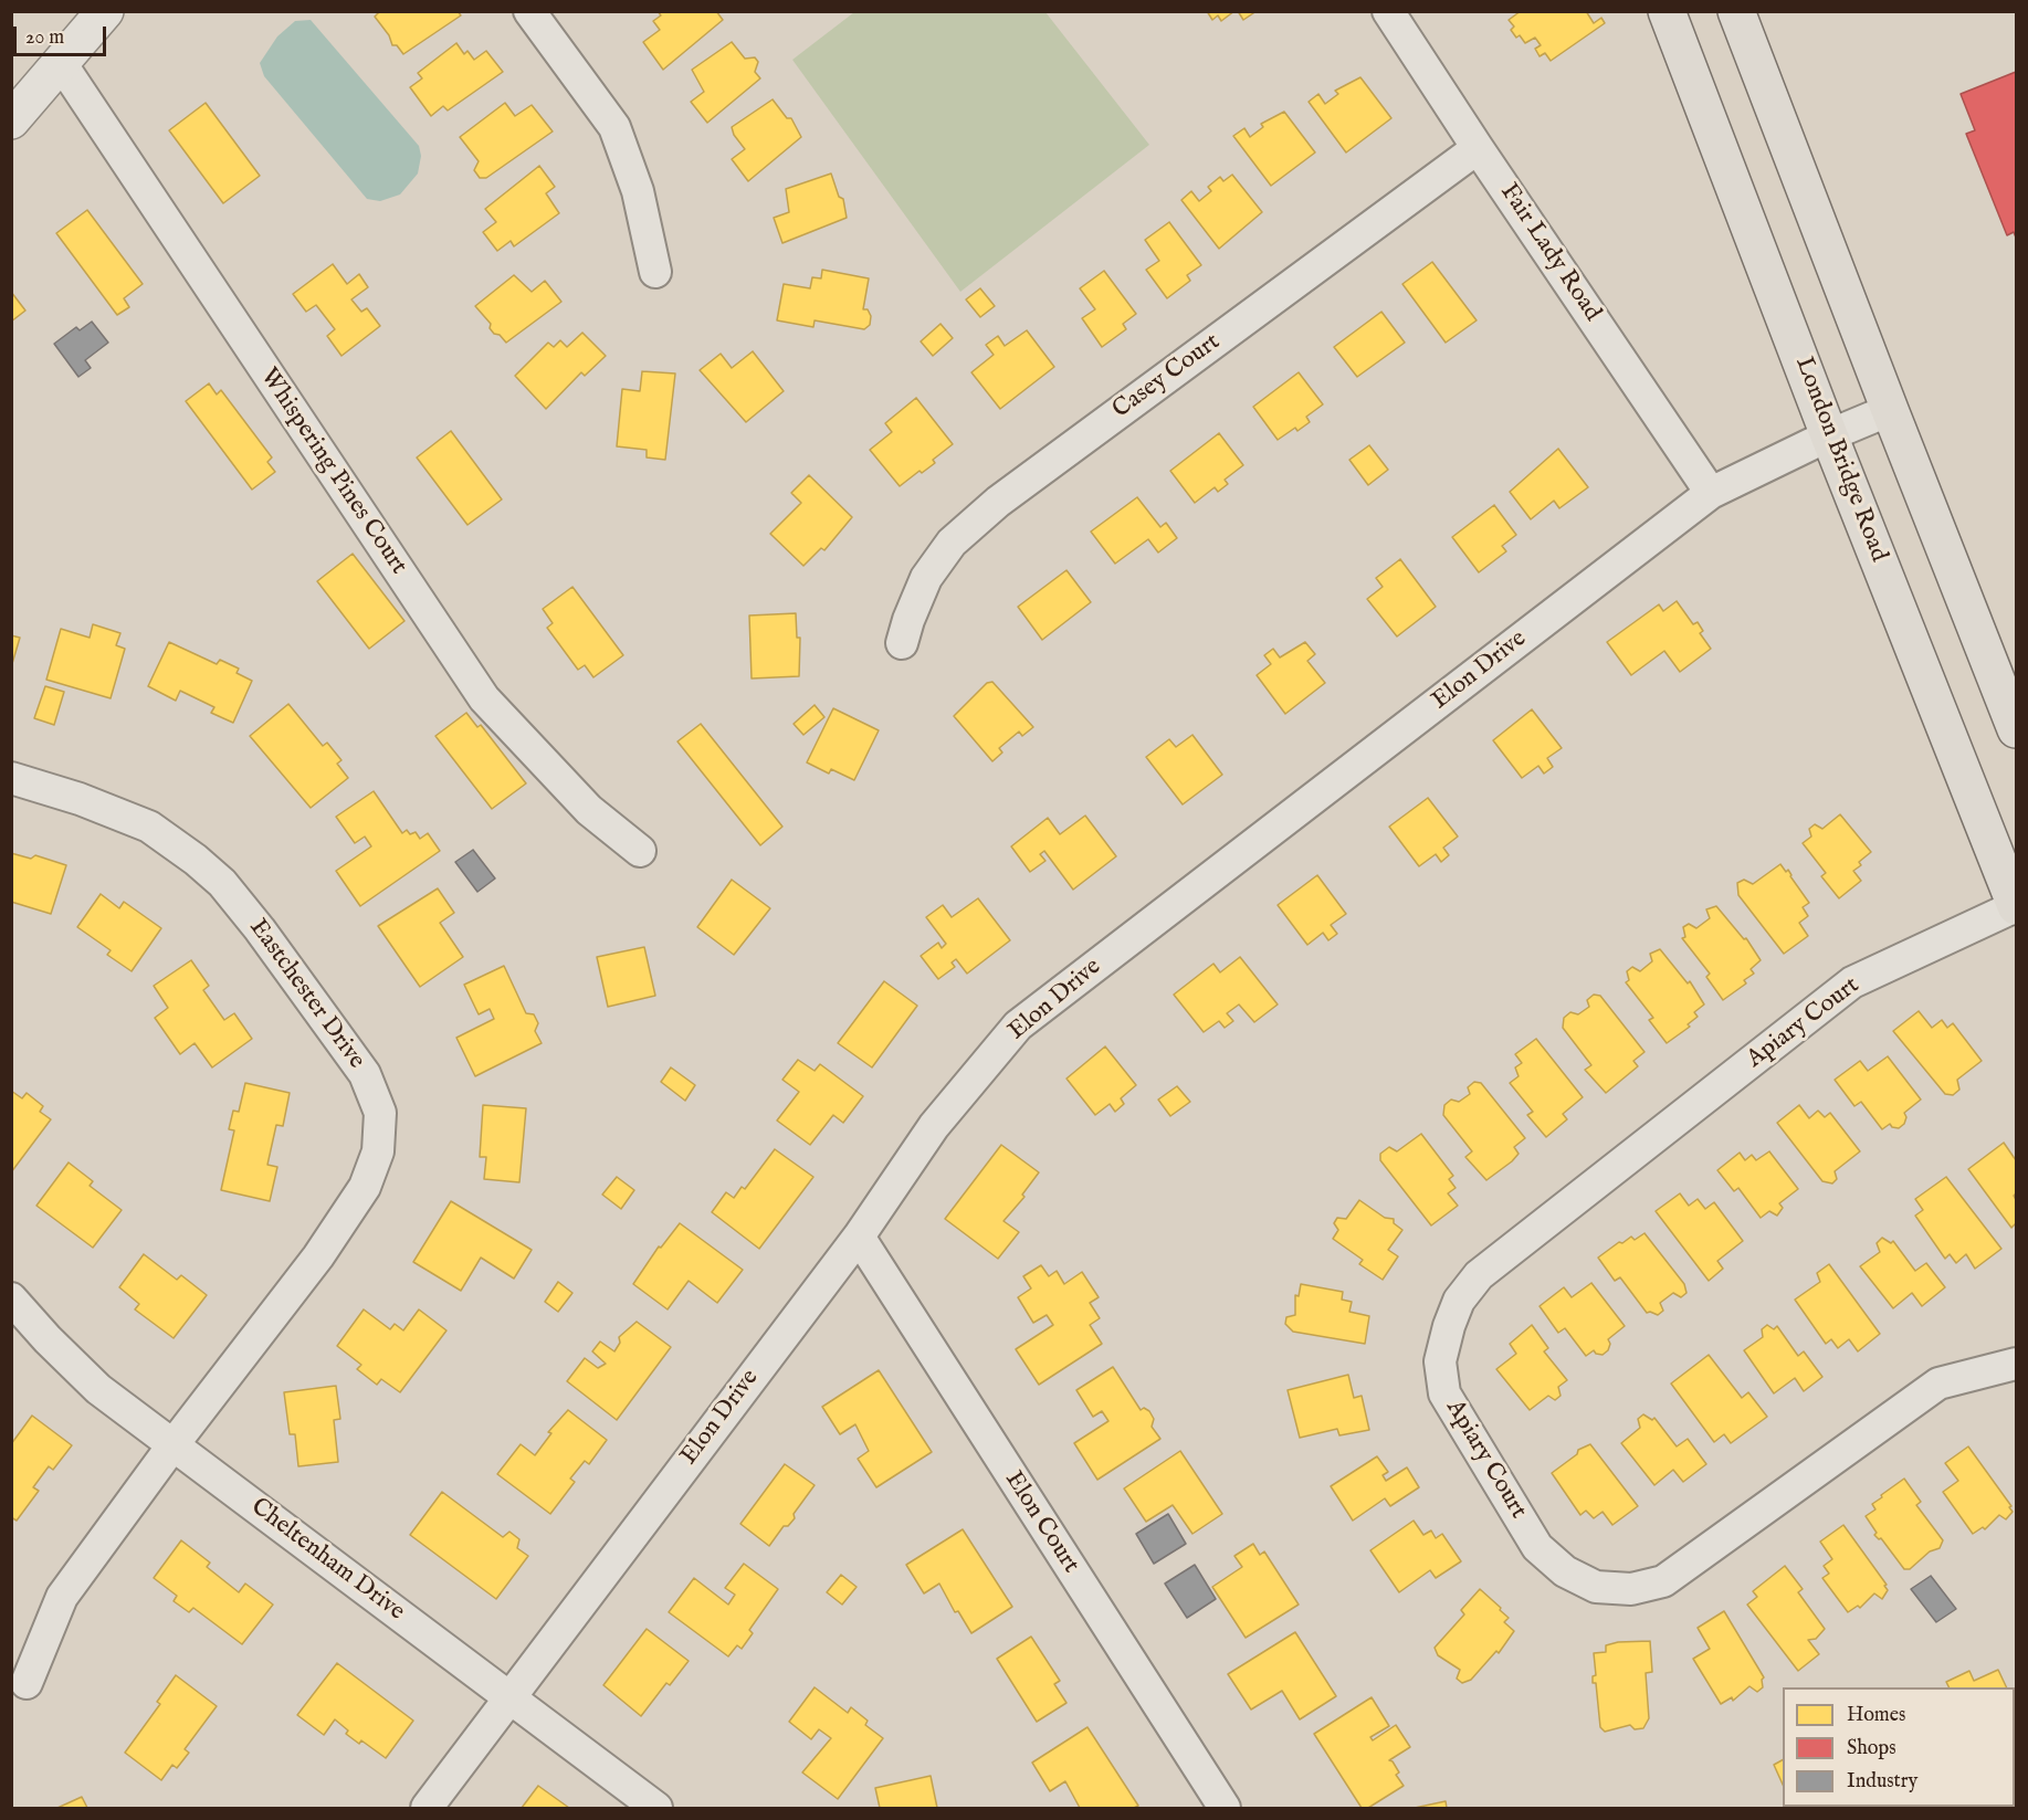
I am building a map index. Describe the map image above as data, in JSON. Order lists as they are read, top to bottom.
{
  "streets": {
    "main road": ["London Bridge Road"],
    "street": [
      "Fair Lady Road",
      "Casey Court",
      "Whispering Pines Court",
      "Elon Drive",
      "Eastchester Drive",
      "Apiary Court",
      "Elon Court",
      "Cheltenham Drive"
    ]
  },
  "crossings": [
    ["Fair Lady Road", "Casey Court"],
    ["Fair Lady Road", "Elon Drive"],
    ["London Bridge Road", "Elon Drive"],
    ["London Bridge Road", "Apiary Court"],
    ["Elon Drive", "Elon Court"],
    ["Elon Drive", "Cheltenham Drive"],
    ["Eastchester Drive", "Cheltenham Drive"]
  ],
  "legend": ["Homes", "Shops", "Industry"],
  "scale_bar": "20 m"
}
